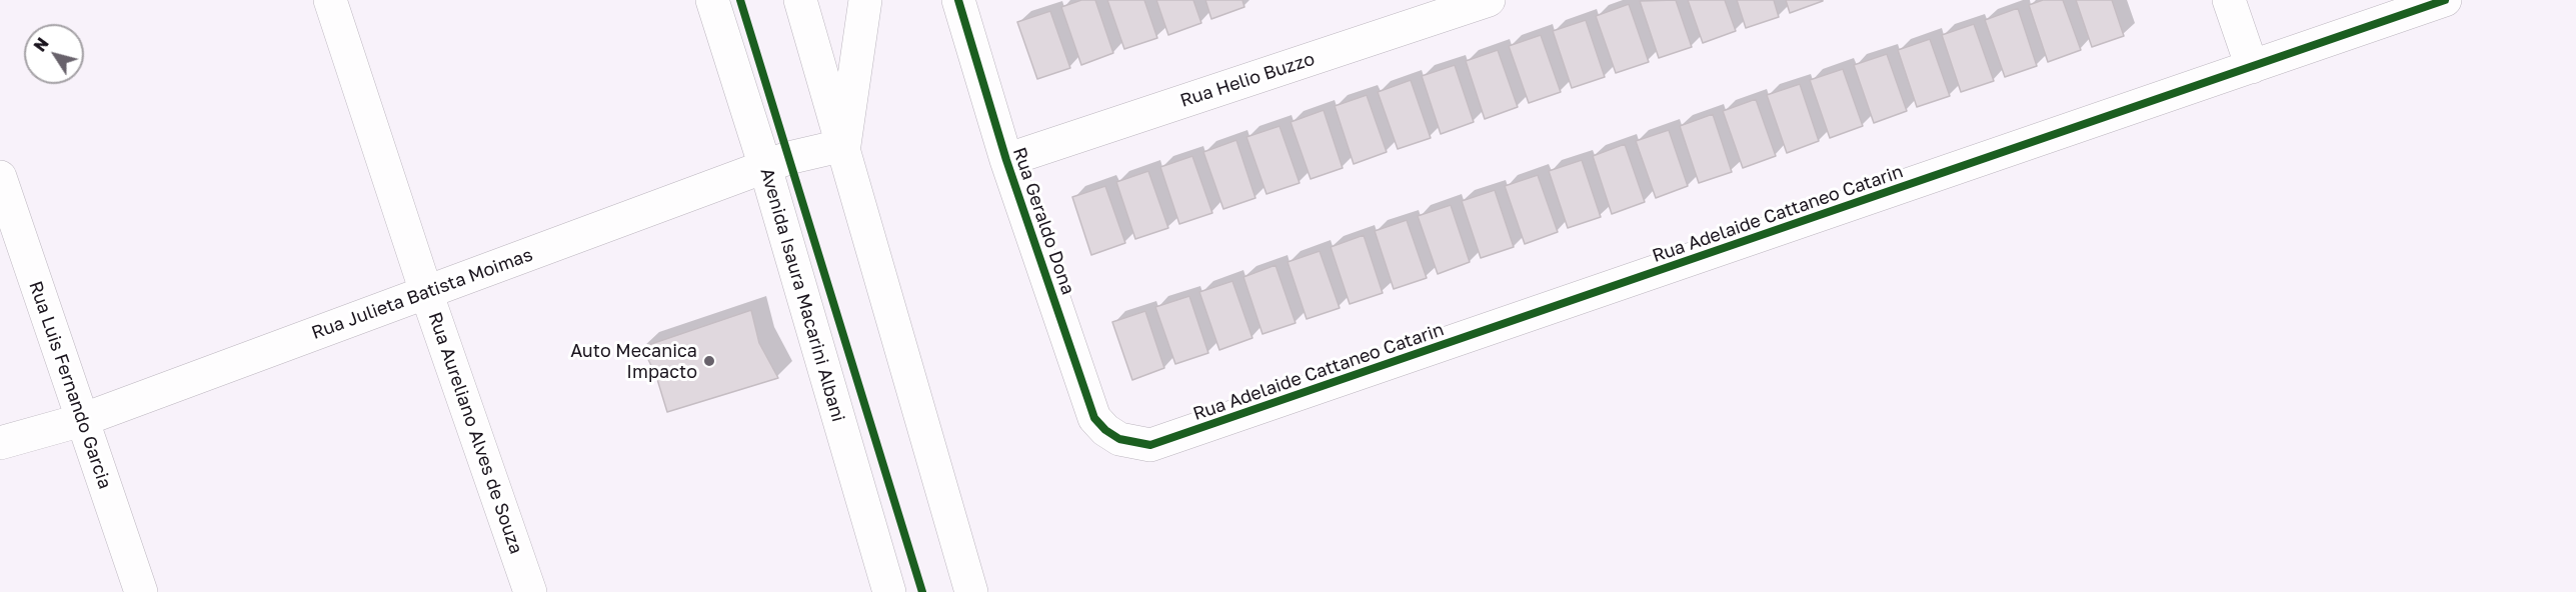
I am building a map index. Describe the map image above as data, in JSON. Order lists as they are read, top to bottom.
{
  "streets": {
    "street": [
      "Rua Helio Buzzo",
      "Rua Adelaide Cattaneo Catarin",
      "Rua Geraldo Dona",
      "Rua Julieta Batista Moimas",
      "Avenida Isaura Macarini Albani",
      "Rua Luis Fernando Garcia",
      "Rua Aureliano Alves de Souza"
    ]
  },
  "crossings": [
    ["Rua Helio Buzzo", "Rua Geraldo Dona"],
    ["Rua Adelaide Cattaneo Catarin", "Rua Geraldo Dona"],
    ["Rua Julieta Batista Moimas", "Avenida Isaura Macarini Albani"],
    ["Rua Julieta Batista Moimas", "Rua Luis Fernando Garcia"],
    ["Rua Julieta Batista Moimas", "Rua Aureliano Alves de Souza"]
  ],
  "places": ["Auto Mecanica Impacto"],
  "north": "top left"
}
